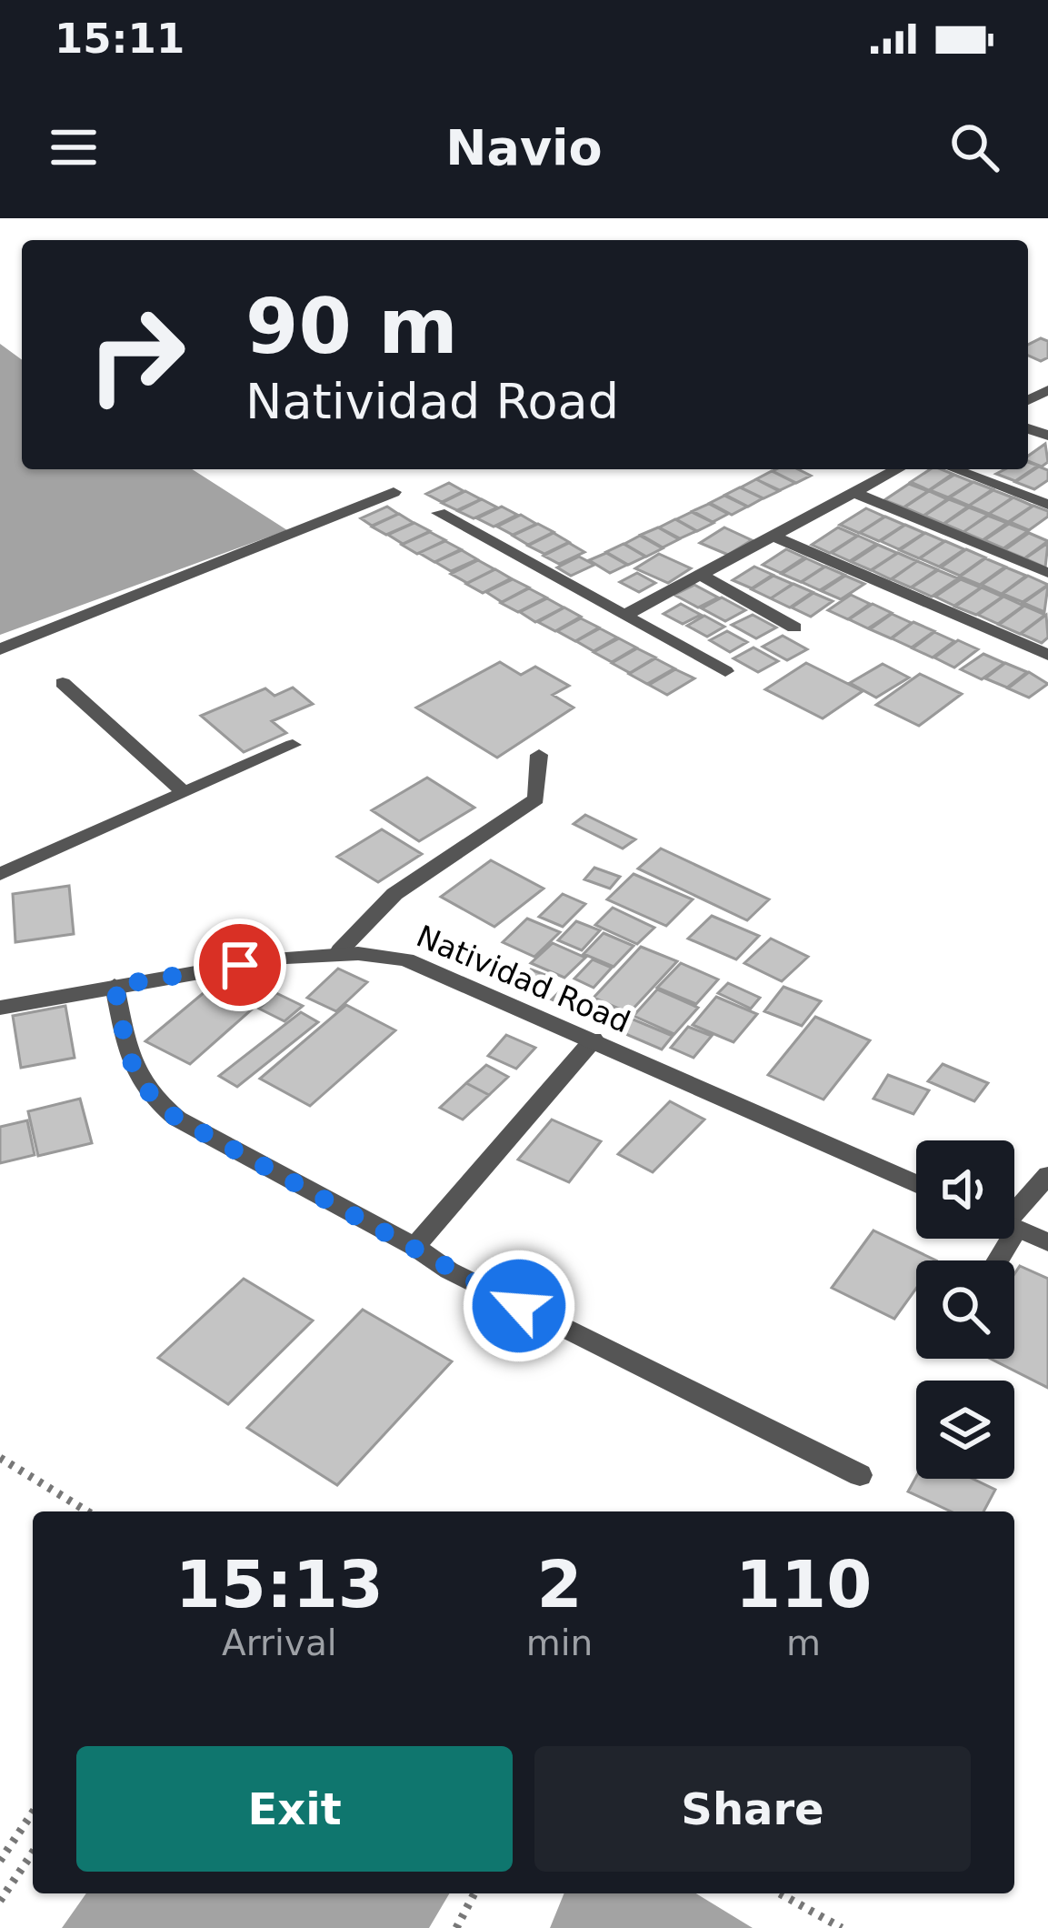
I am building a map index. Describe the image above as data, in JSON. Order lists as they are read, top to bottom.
{
  "streets": {
    "street": ["Natividad Road"]
  },
  "page": {
    "status": "15:11",
    "header": "Navio",
    "turn": ["90 m", "Natividad Road"],
    "eta": [
      "15:13",
      "Arrival",
      "2",
      "min",
      "110",
      "m"
    ],
    "buttons": ["Exit", "Share"]
  }
}
